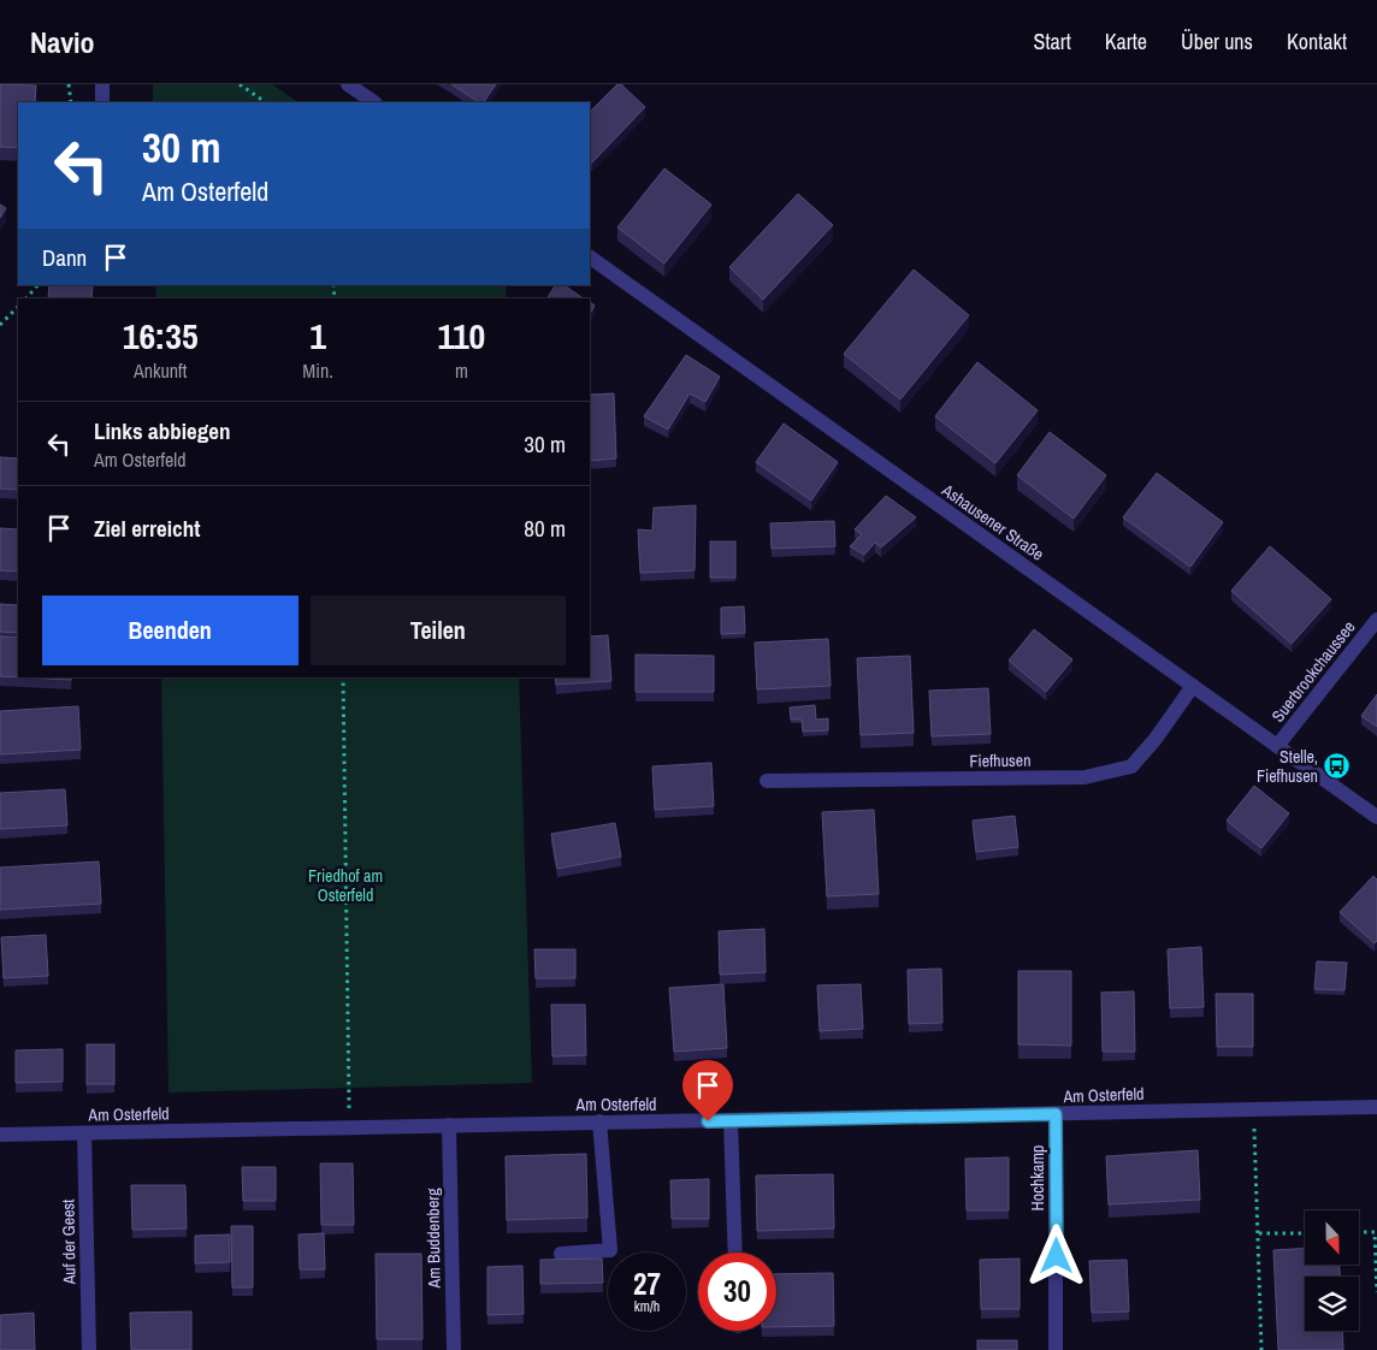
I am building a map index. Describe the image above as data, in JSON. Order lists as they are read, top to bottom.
{
  "streets": {
    "street": [
      "Ashausener Straße",
      "Suerbrookchaussee",
      "Fiefhusen",
      "Am Osterfeld",
      "Hochkamp",
      "Am Buddenberg",
      "Auf der Geest"
    ]
  },
  "crossings": [
    ["Ashausener Straße", "Suerbrookchaussee"],
    ["Ashausener Straße", "Fiefhusen"],
    ["Am Osterfeld", "Hochkamp"],
    ["Am Osterfeld", "Am Buddenberg"],
    ["Am Osterfeld", "Auf der Geest"]
  ],
  "parks": ["Friedhof am Osterfeld"],
  "places": {
    "bus stop": ["Stelle, Fiefhusen"]
  },
  "north": "bottom",
  "page": {
    "header": "Navio",
    "nav": [
      "Start",
      "Karte",
      "Über uns",
      "Kontakt"
    ],
    "turn": ["30 m", "Am Osterfeld"],
    "then": "Dann",
    "eta": [
      "16:35",
      "Ankunft",
      "1",
      "Min.",
      "110",
      "m"
    ],
    "list": [
      {
        "name": "Links abbiegen",
        "note": "Am Osterfeld",
        "value": "30 m"
      },
      {
        "name": "Ziel erreicht",
        "value": "80 m"
      }
    ],
    "buttons": ["Beenden", "Teilen"],
    "speed": "27 km/h",
    "limit": "30"
  }
}
